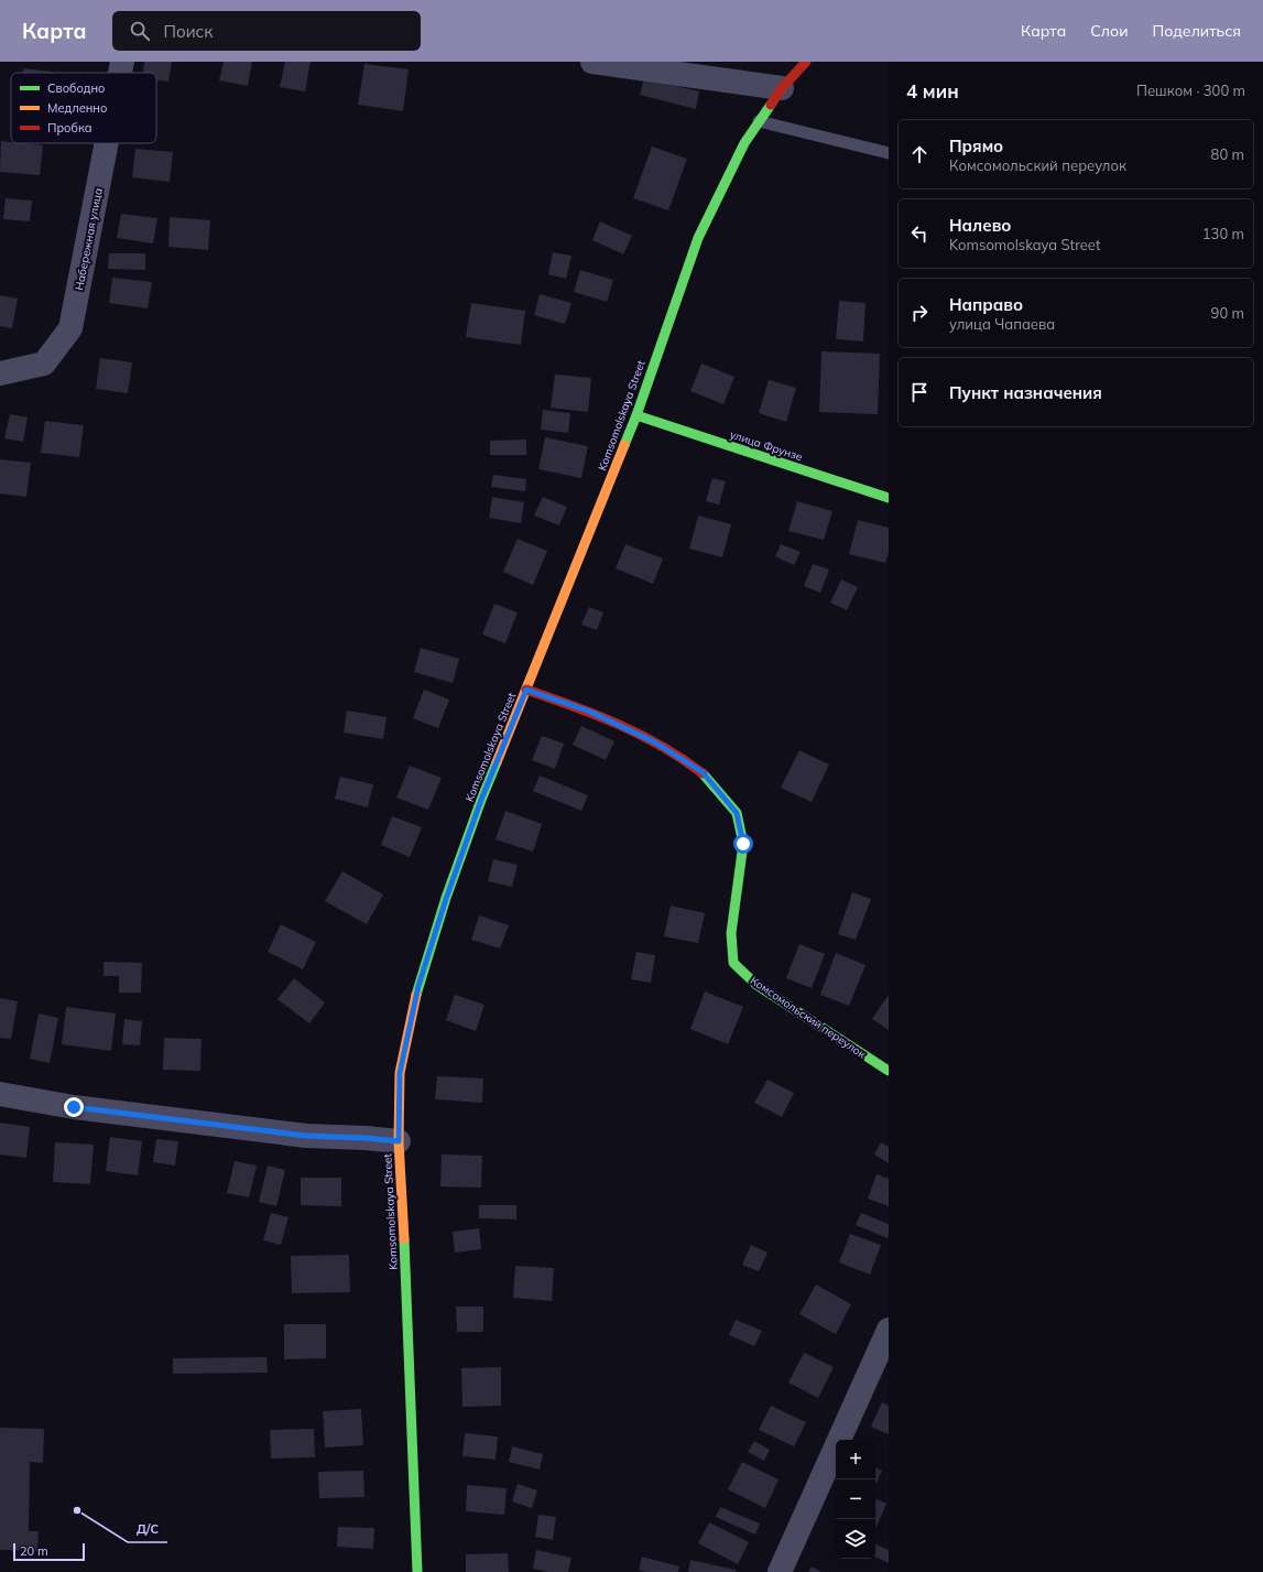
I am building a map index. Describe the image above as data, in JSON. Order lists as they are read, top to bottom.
{
  "streets": {
    "street": [
      "Набережная улица",
      "Komsomolskaya Street",
      "улица Фрунзе",
      "Комсомольский переулок"
    ]
  },
  "crossings": [
    ["Komsomolskaya Street", "улица Фрунзе"],
    ["Komsomolskaya Street", "Комсомольский переулок"]
  ],
  "places": ["Д/С"],
  "legend": ["Свободно", "Медленно", "Пробка"],
  "scale_bar": "20 m",
  "page": {
    "header": "Карта",
    "search": "Поиск",
    "nav": ["Карта", "Слои", "Поделиться"],
    "heading": ["4 мин", "Пешком · 300 m"],
    "list": [
      ["Прямо", "Комсомольский переулок", "80 m"],
      ["Налево", "Komsomolskaya Street", "130 m"],
      ["Направо", "улица Чапаева", "90 m"],
      "Пункт назначения"
    ],
    "map_buttons": ["+", "−"],
    "scale": "20 m"
  }
}
